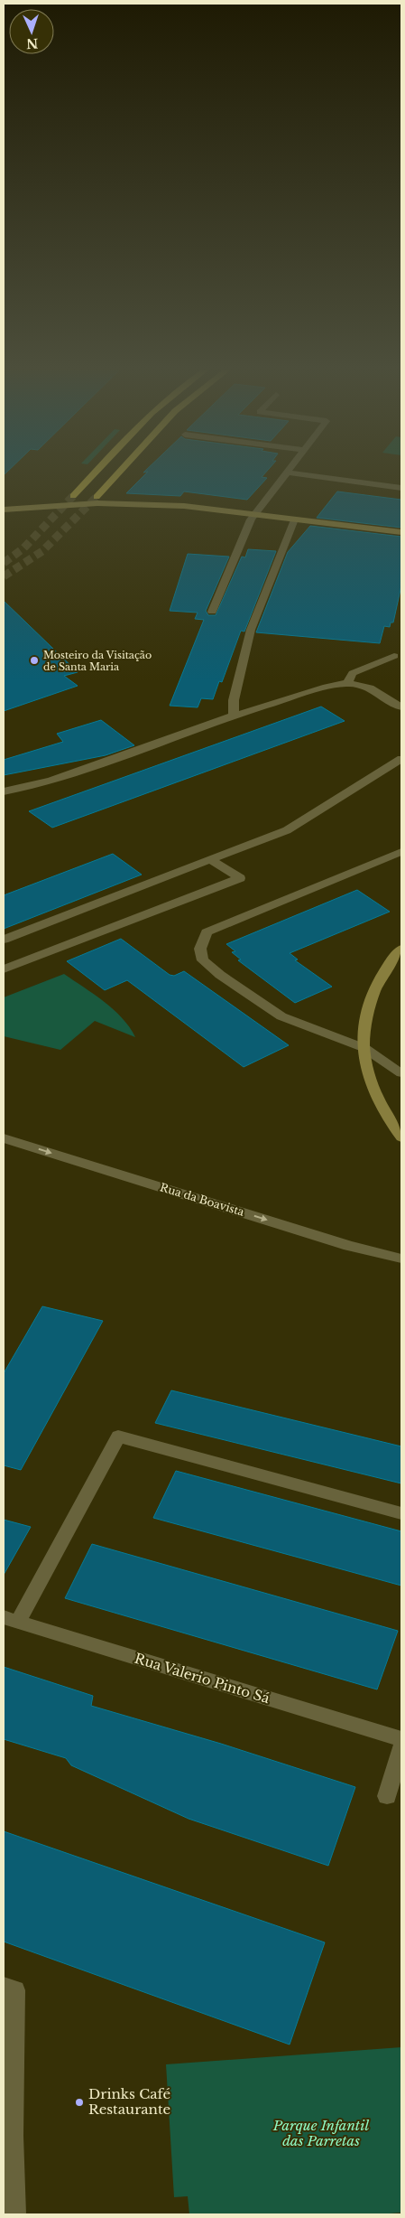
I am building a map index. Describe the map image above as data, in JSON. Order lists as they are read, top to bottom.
{
  "streets": {
    "street": ["Rua da Boavista", "Rua Valerio Pinto Sá"]
  },
  "one_way": ["Rua da Boavista"],
  "parks": ["Parque Infantil das Parretas"],
  "places": ["Mosteiro da Visitação de Santa Maria", "Drinks Café Restaurante"],
  "north": "bottom"
}
